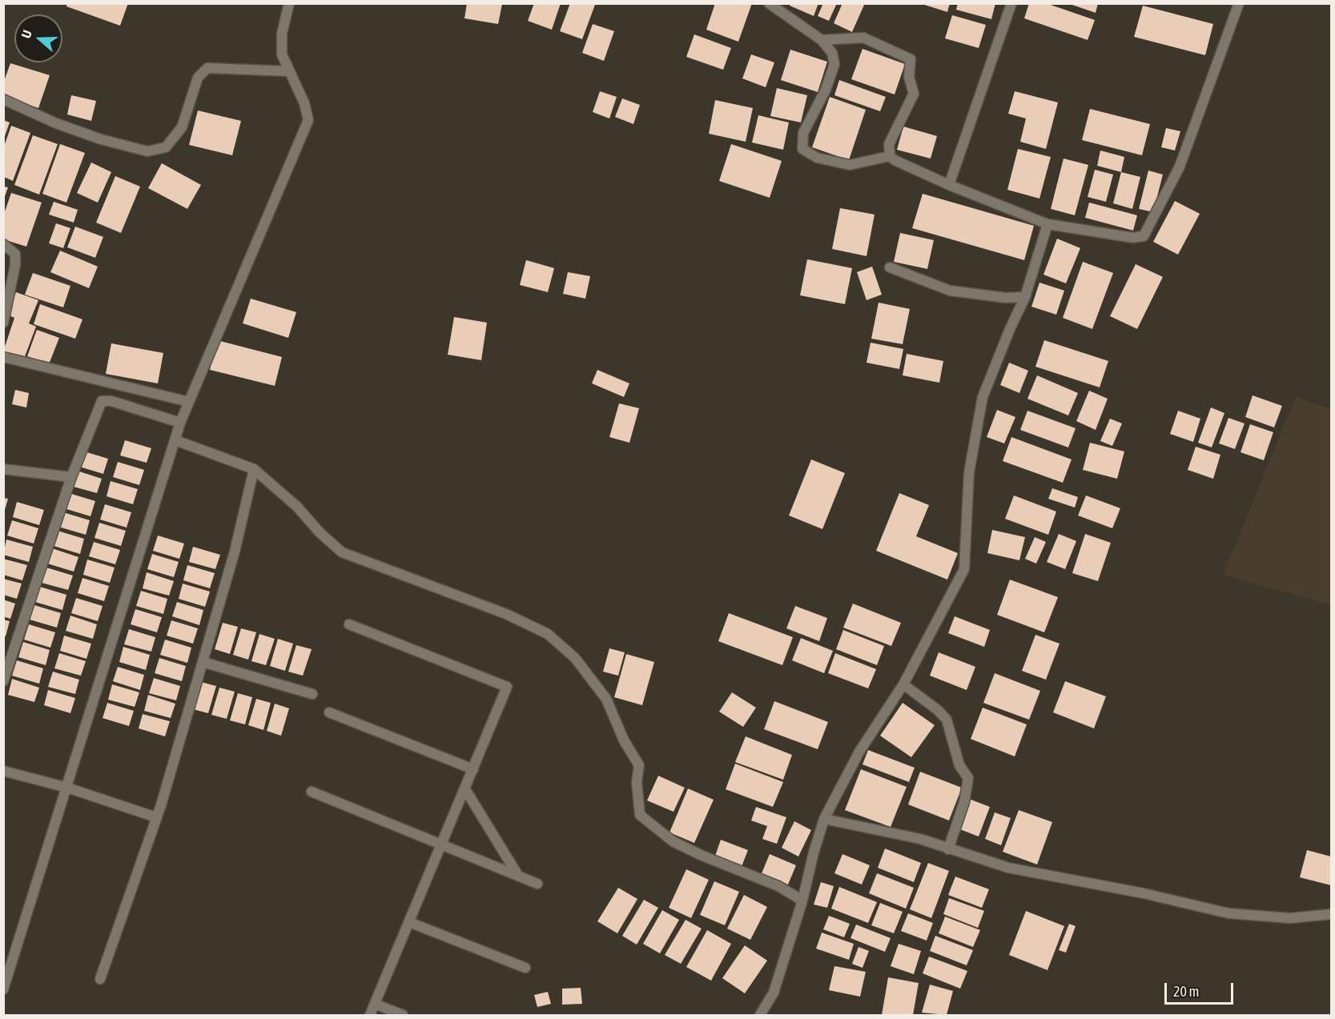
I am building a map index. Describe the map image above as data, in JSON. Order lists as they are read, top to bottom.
{
  "scale_bar": "20 m",
  "north": "left"
}
